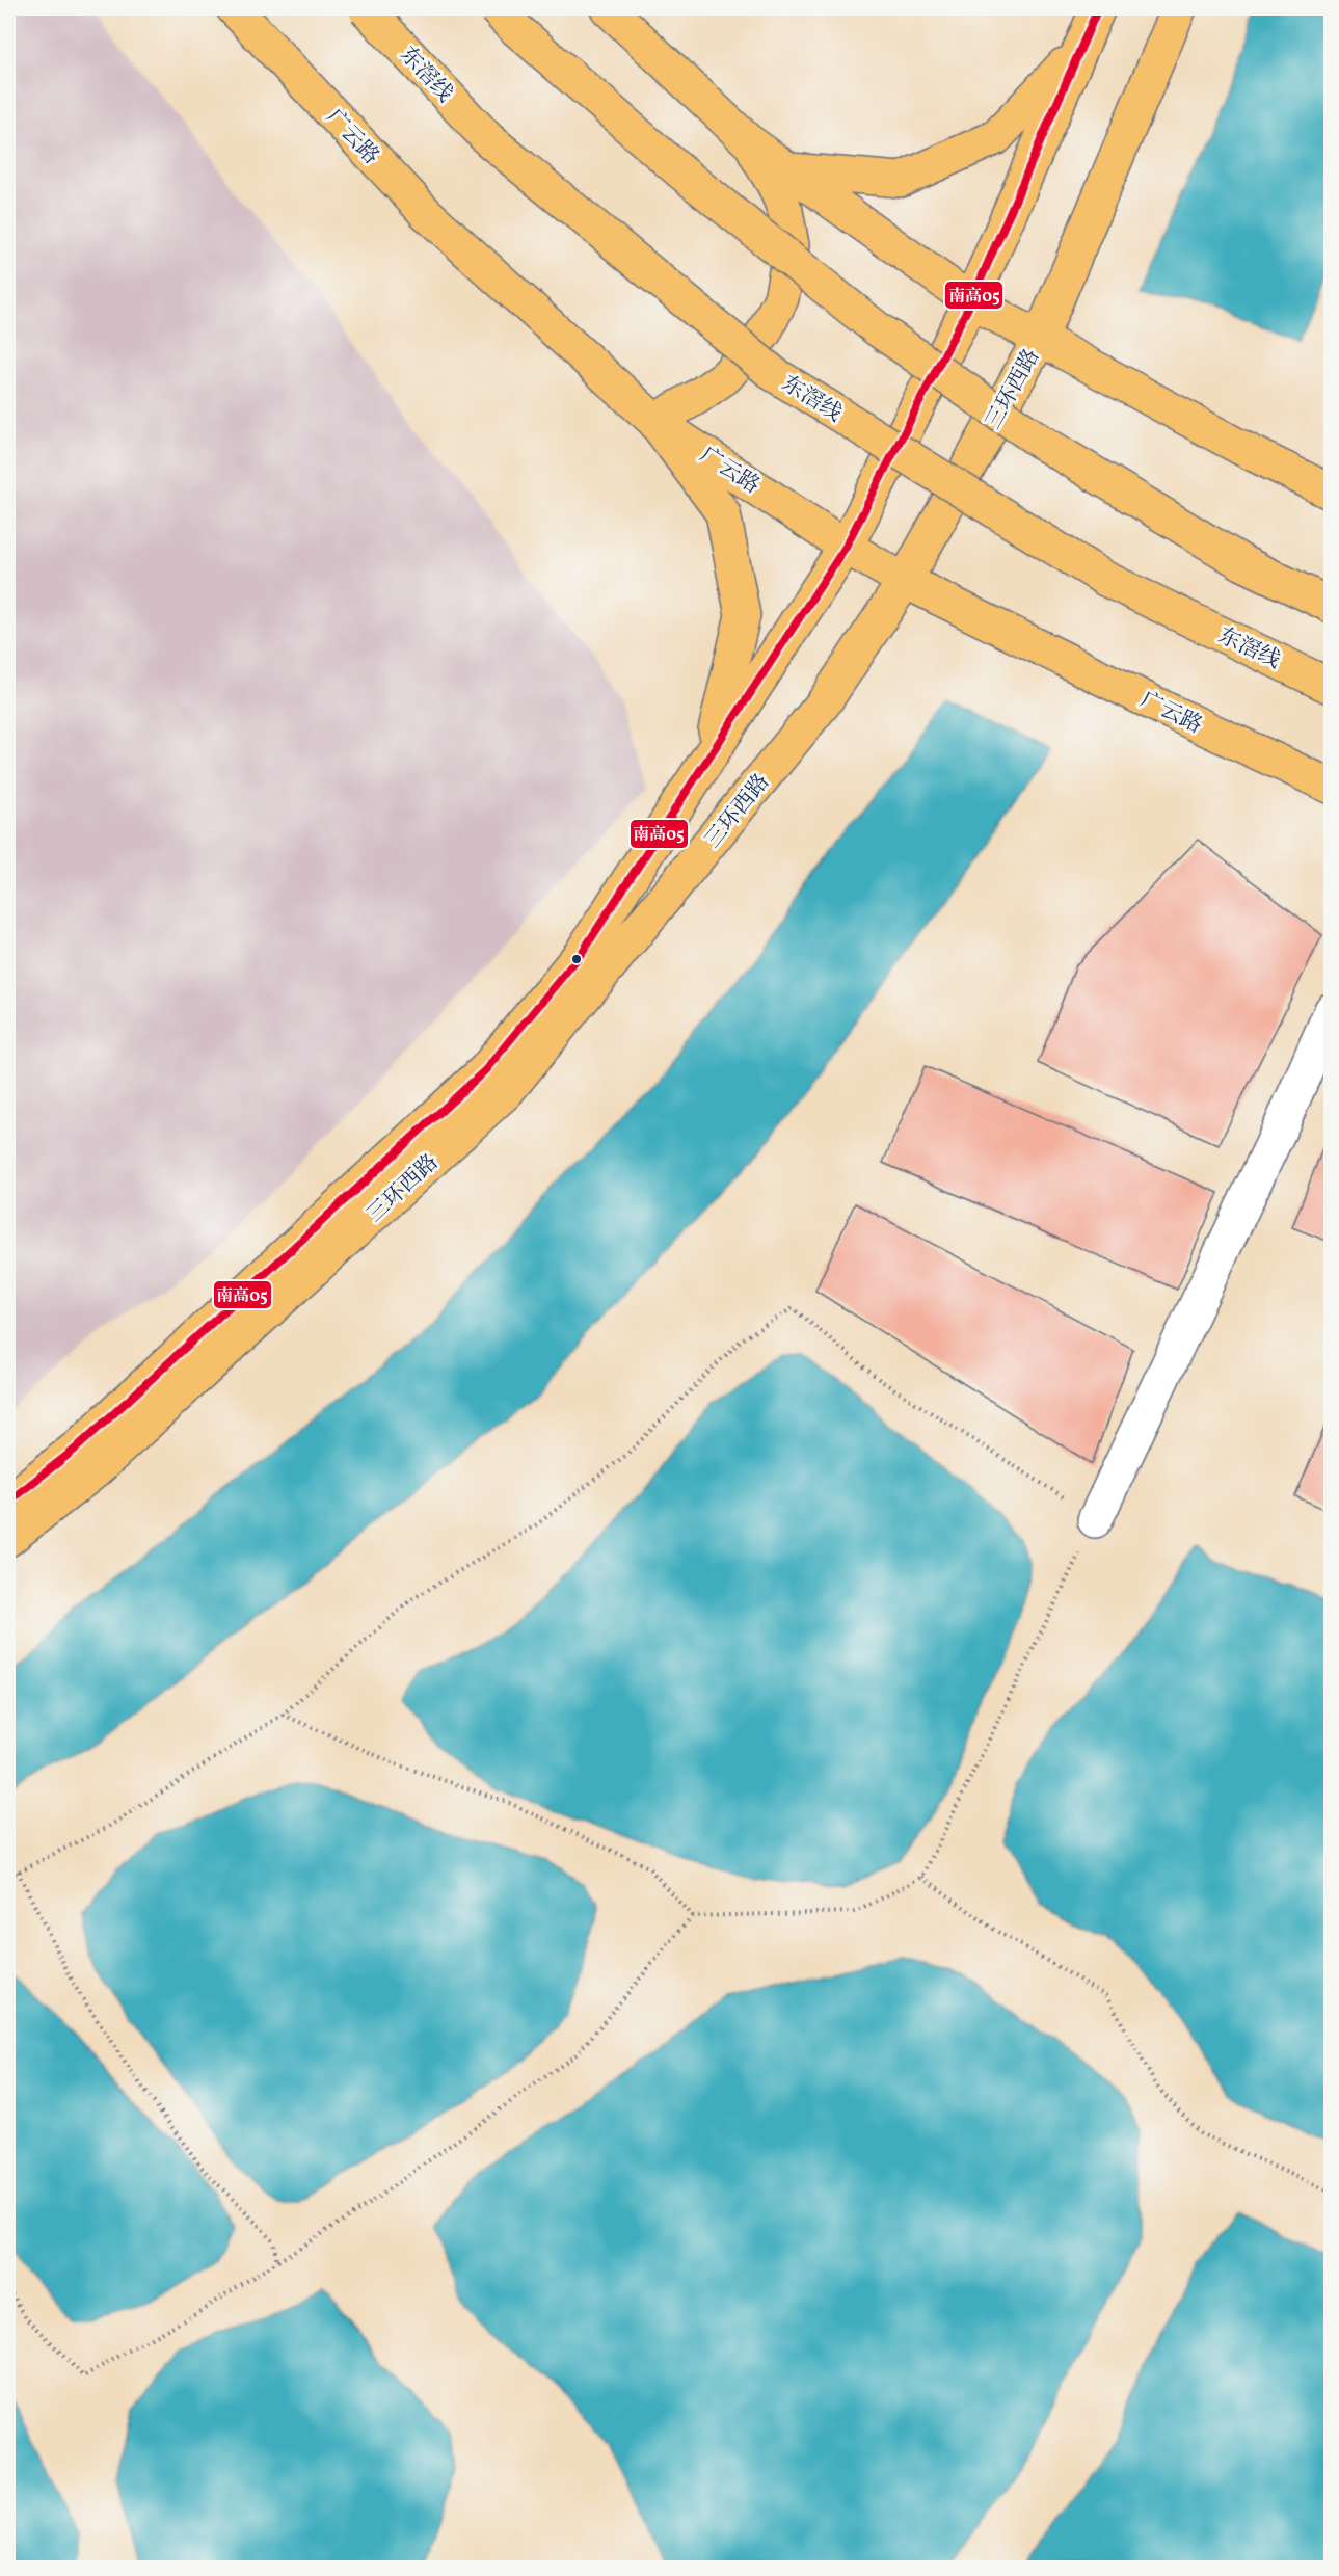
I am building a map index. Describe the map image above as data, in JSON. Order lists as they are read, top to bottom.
{
  "streets": {
    "main road": ["东滘线", "广云路", "三环西路"]
  },
  "crossings": [
    ["广云路", "三环西路"]
  ],
  "lines": ["transit line 南高05"]
}
